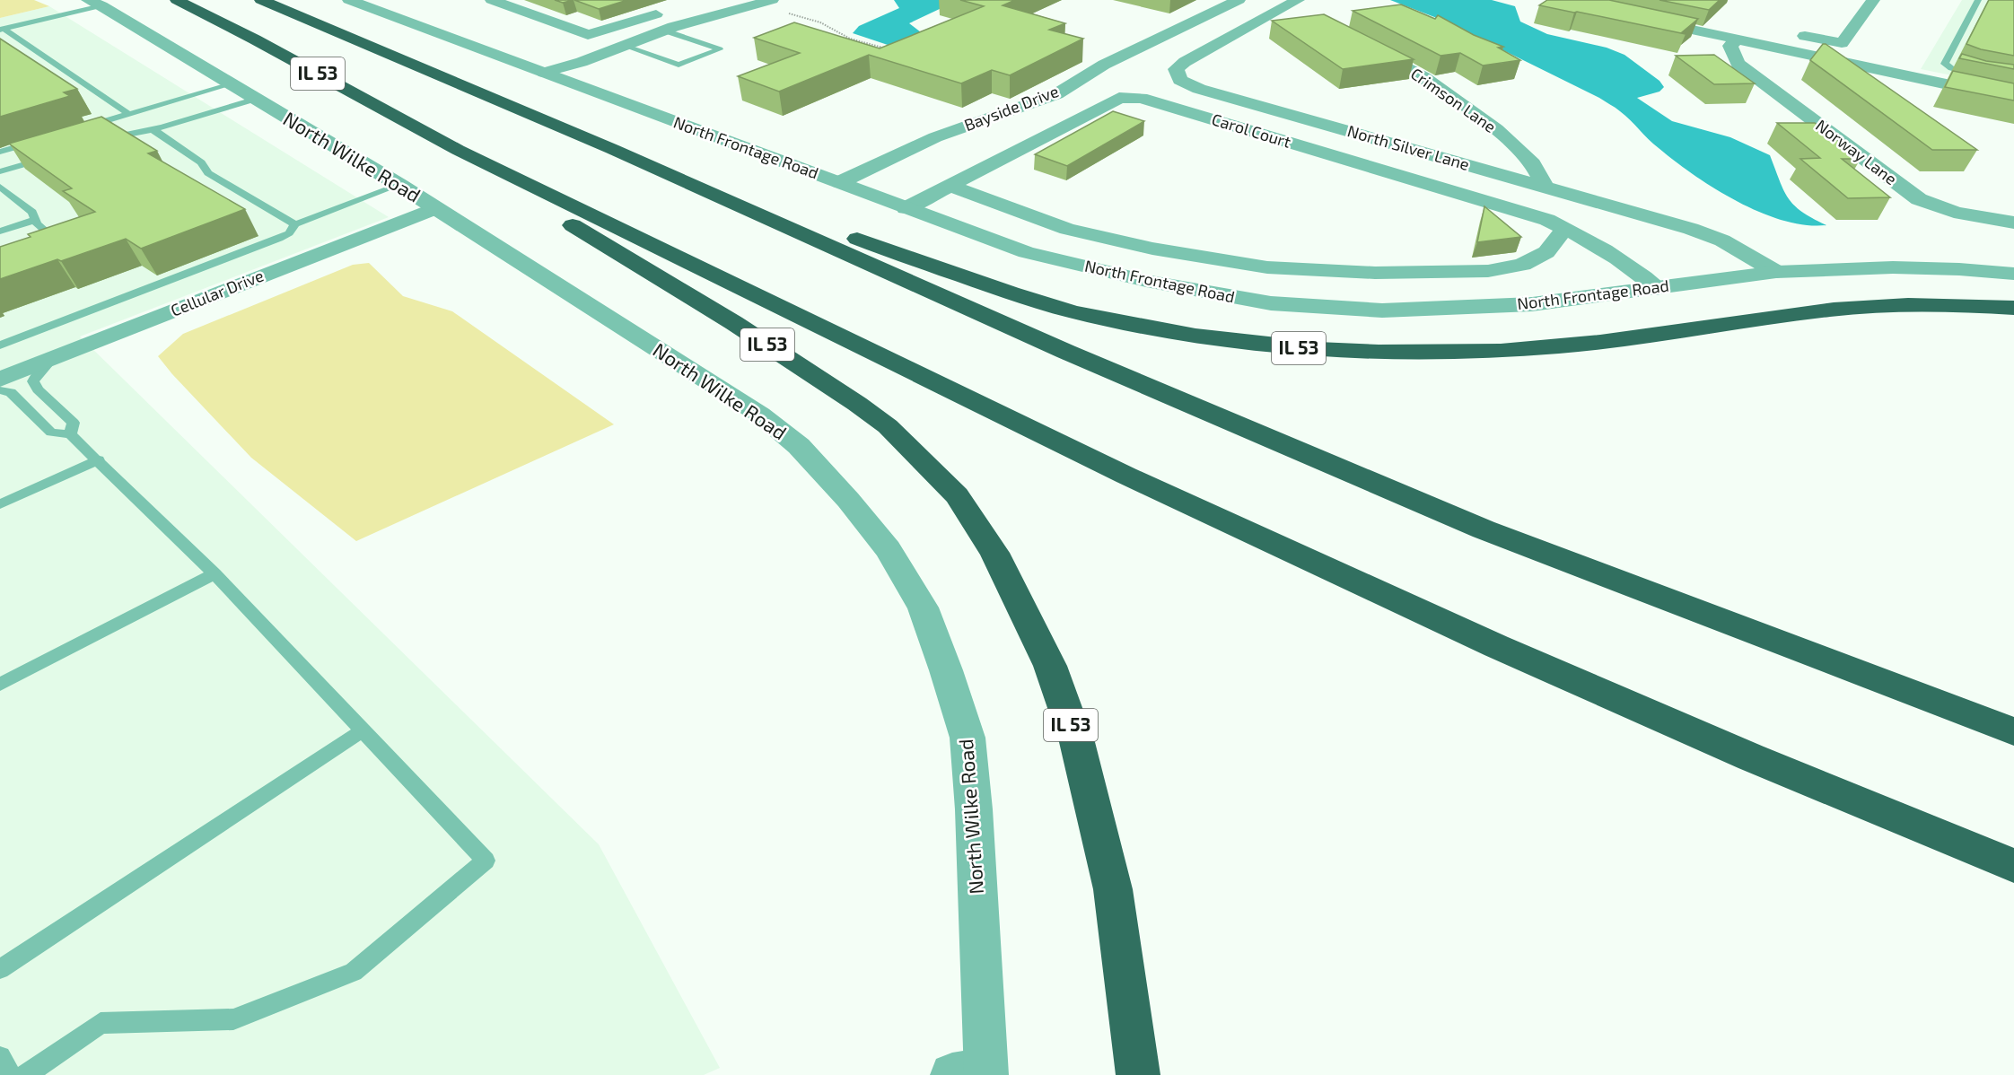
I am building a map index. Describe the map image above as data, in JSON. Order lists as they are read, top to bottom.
{
  "streets": {
    "highway": ["IL 53"],
    "street": [
      "Crimson Lane",
      "Bayside Drive",
      "Carol Court",
      "North Frontage Road",
      "North Silver Lane",
      "Norway Lane",
      "North Wilke Road",
      "Cellular Drive"
    ]
  },
  "crossings": [
    ["Crimson Lane", "North Silver Lane"],
    ["Bayside Drive", "North Frontage Road"],
    ["Carol Court", "North Frontage Road"],
    ["North Frontage Road", "North Silver Lane"],
    ["North Wilke Road", "Cellular Drive"]
  ]
}
